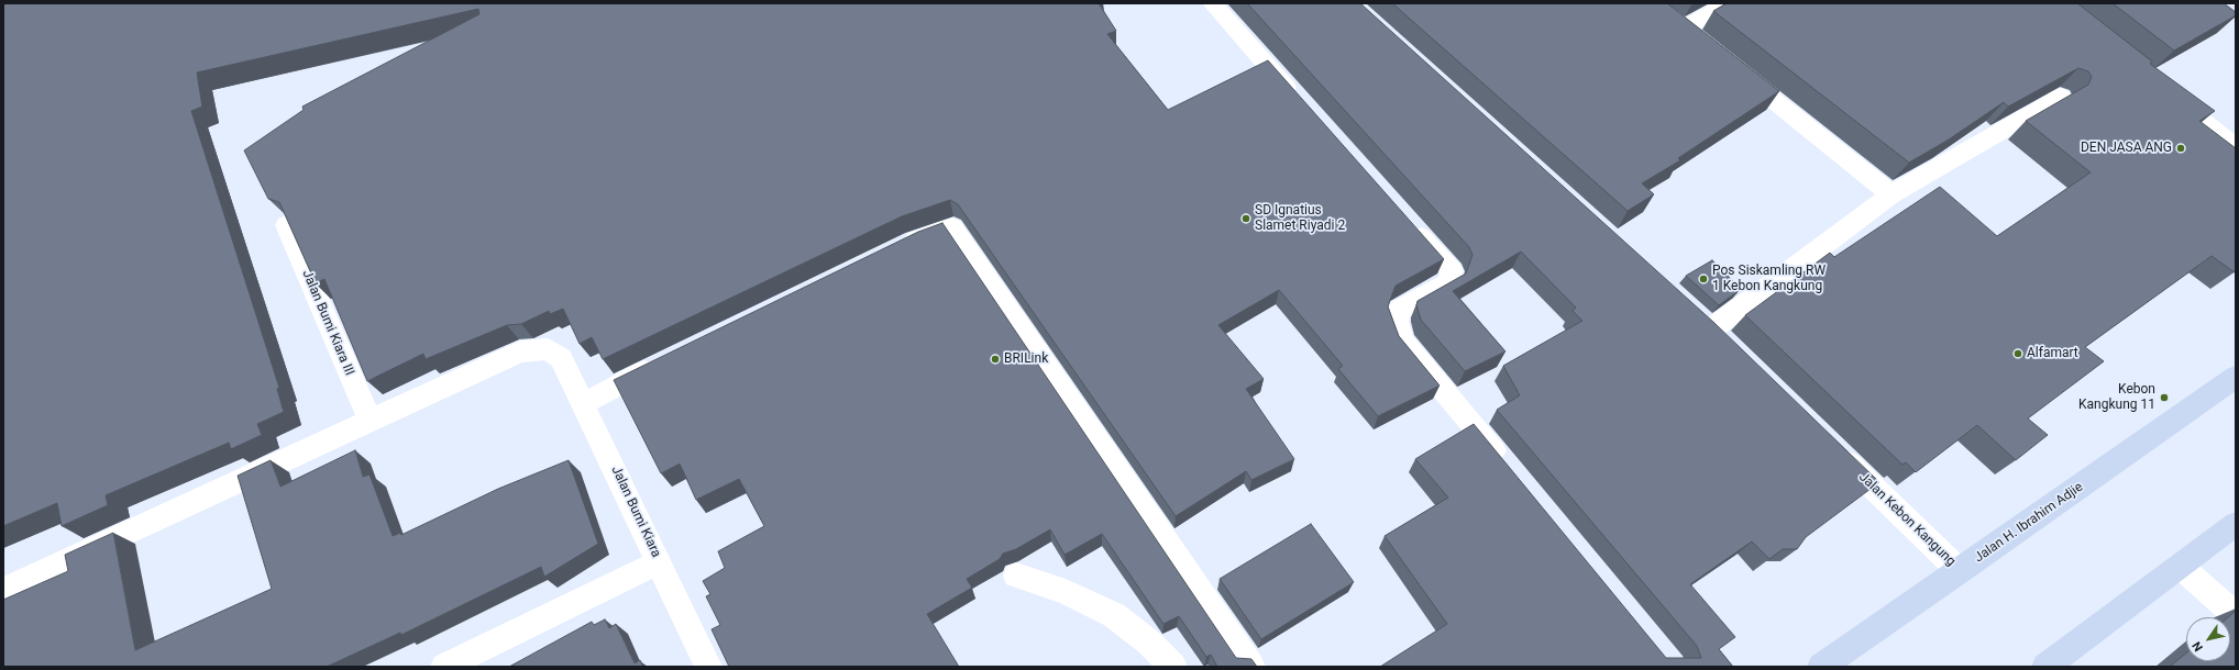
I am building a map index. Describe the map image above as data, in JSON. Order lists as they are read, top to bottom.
{
  "streets": {
    "main road": ["Jalan H. Ibrahim Adjie"],
    "street": ["Jalan Bumi Kiara III", "Jalan Bumi Kiara", "Jalan Kebon Kangung"]
  },
  "crossings": [
    ["Jalan Bumi Kiara III", "Jalan Bumi Kiara"],
    ["Jalan Kebon Kangung", "Jalan H. Ibrahim Adjie"]
  ],
  "places": [
    "DEN JASA ANG",
    "SD Ignatius Slamet Riyadi 2",
    "Pos Siskamling RW 1 Kebon Kangkung",
    "Alfamart",
    "BRILink",
    "Kebon Kangkung 11"
  ],
  "north": "bottom left"
}
